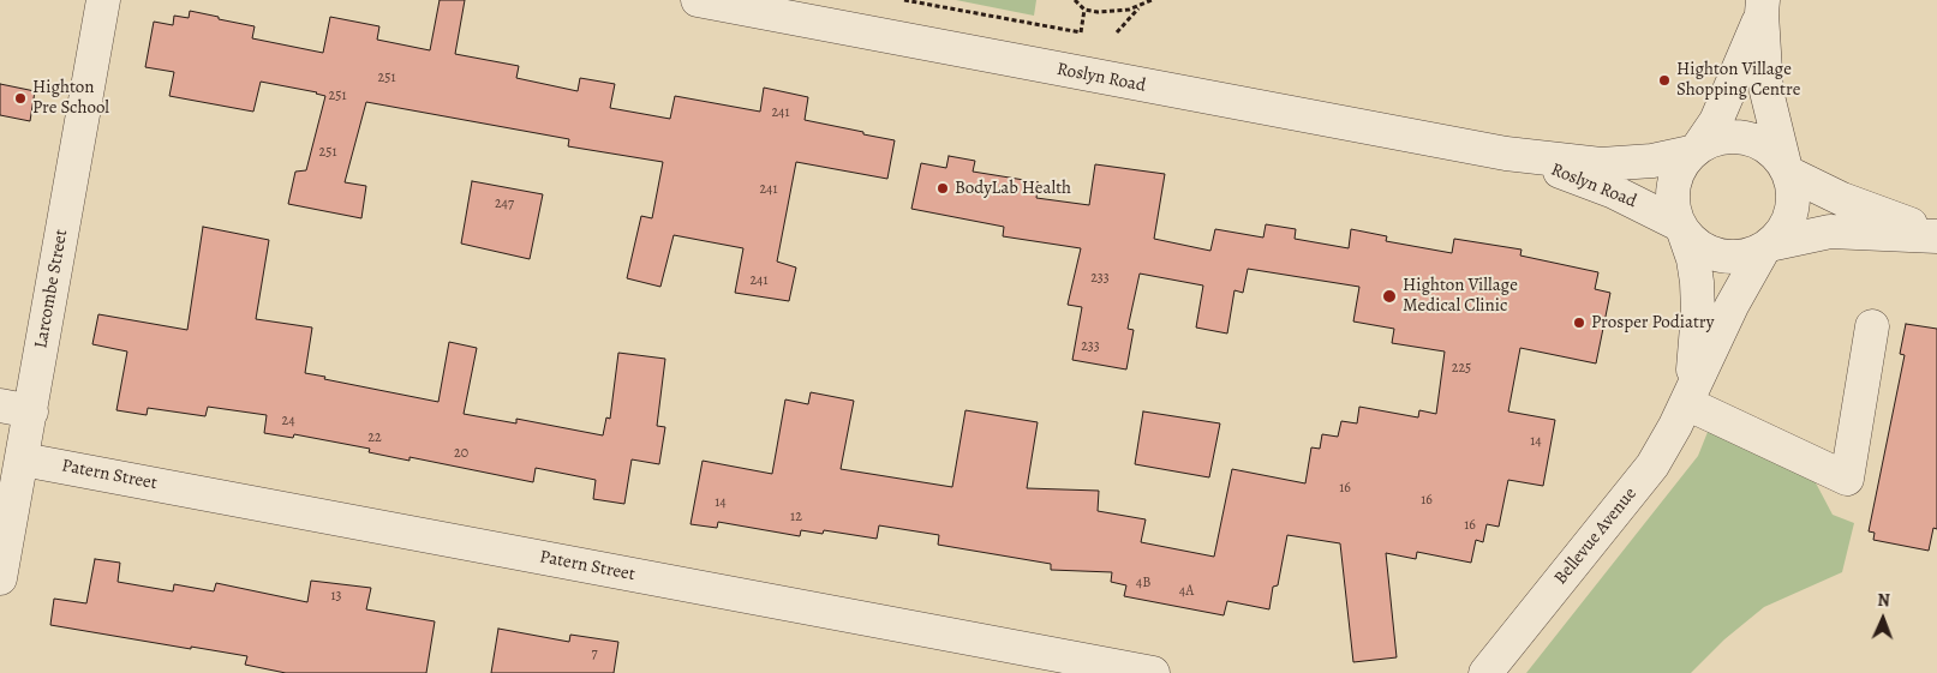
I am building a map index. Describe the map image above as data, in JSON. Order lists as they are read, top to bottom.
{
  "streets": {
    "street": [
      "Roslyn Road",
      "Larcombe Street",
      "Patern Street",
      "Bellevue Avenue"
    ]
  },
  "crossings": [
    ["Roslyn Road", "Bellevue Avenue"],
    ["Larcombe Street", "Patern Street"]
  ],
  "places": [
    "Highton Village Shopping Centre",
    "Highton Pre School",
    "BodyLab Health",
    "Highton Village Medical Clinic",
    "Prosper Podiatry"
  ],
  "house_numbers": [
    "251",
    "251",
    "241",
    "251",
    "241",
    "247",
    "233",
    "241",
    "233",
    "225",
    "24",
    "22",
    "14",
    "20",
    "16",
    "16",
    "14",
    "12",
    "16",
    "4B",
    "4A",
    "13",
    "7"
  ],
  "north": "top"
}
